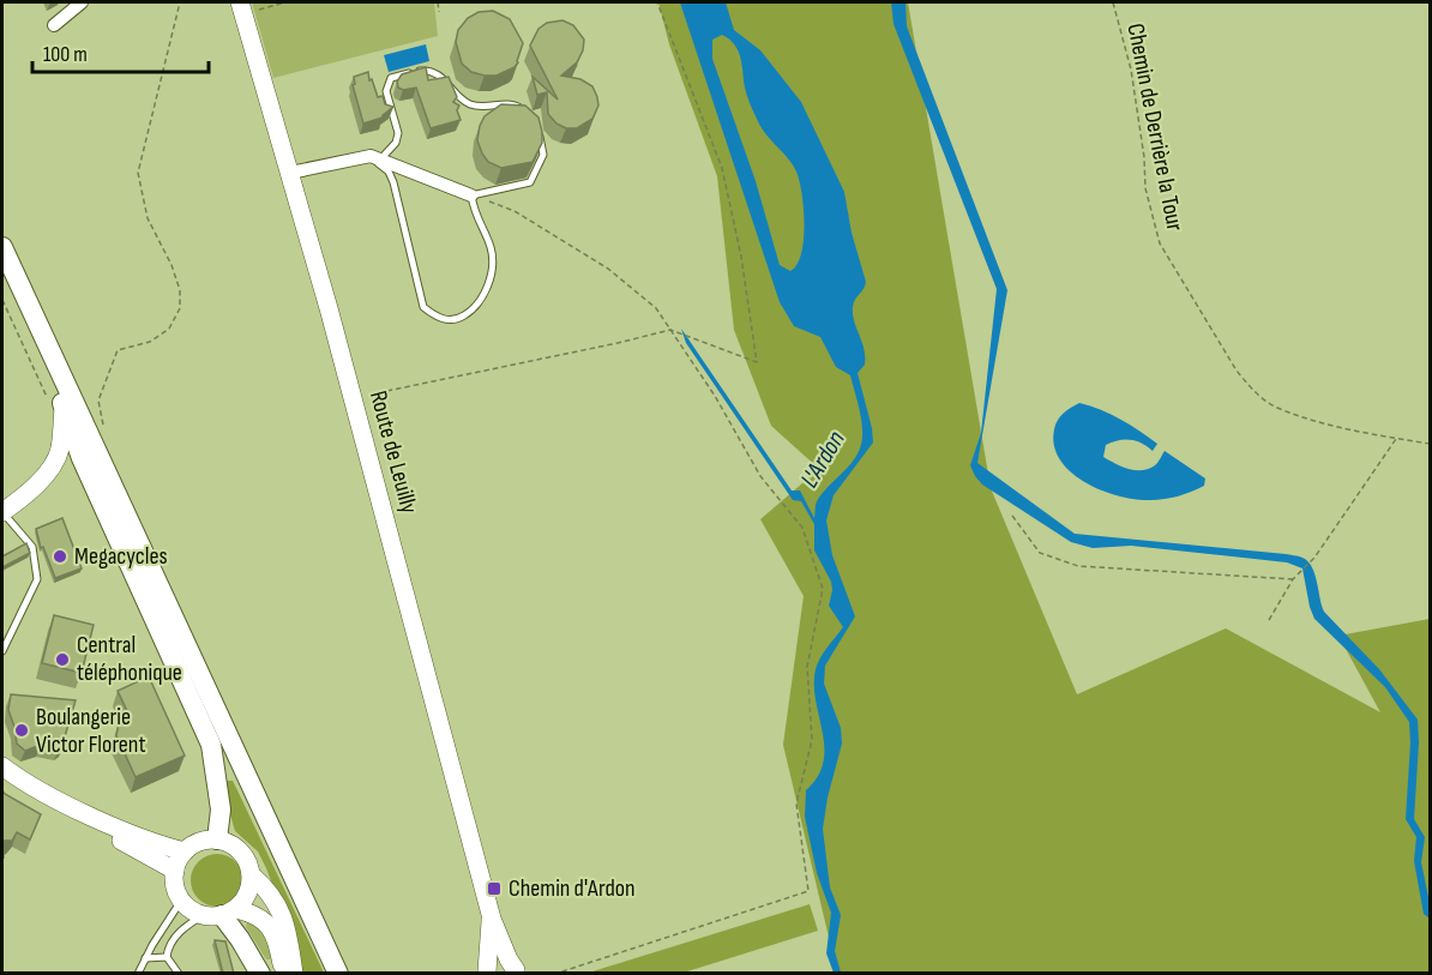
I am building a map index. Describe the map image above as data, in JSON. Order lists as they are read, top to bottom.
{
  "streets": {
    "main road": ["Route de Leuilly"],
    "path": ["Chemin de Derrière la Tour"]
  },
  "water": ["L'Ardon"],
  "places": {
    "other": ["Megacycles", "Central téléphonique", "Boulangerie Victor Florent"],
    "transit": ["Chemin d'Ardon"]
  },
  "scale_bar": "100 m"
}
